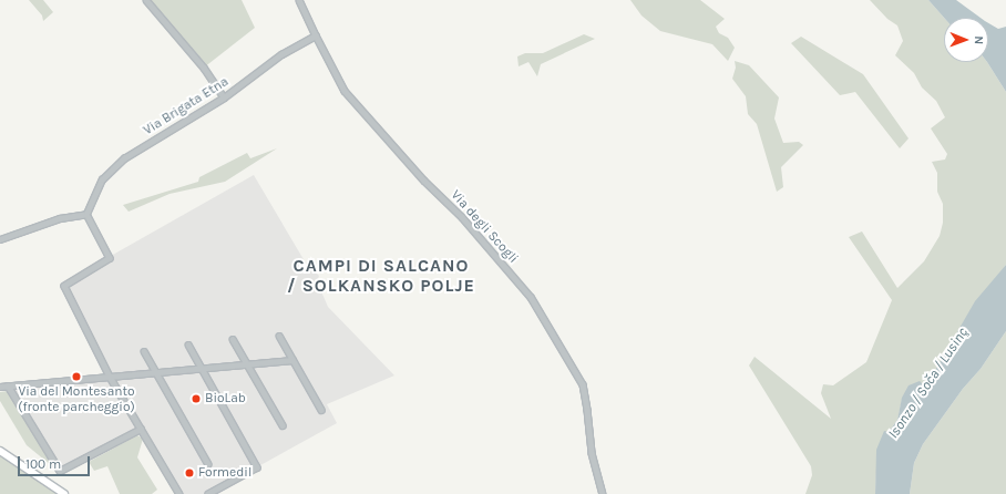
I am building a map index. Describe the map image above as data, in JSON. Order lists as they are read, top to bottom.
{
  "streets": {
    "street": ["Via Brigata Etna", "Via degli Scogli"]
  },
  "crossings": [
    ["Via Brigata Etna", "Via degli Scogli"]
  ],
  "districts": ["CAMPI DI SALCANO / SOLKANSKO POLJE"],
  "water": ["Isonzo / Soča / Lusinç"],
  "places": ["Via del Montesanto (fronte parcheggio)", "BioLab", "Formedil"],
  "scale_bar": "100 m",
  "north": "right"
}
